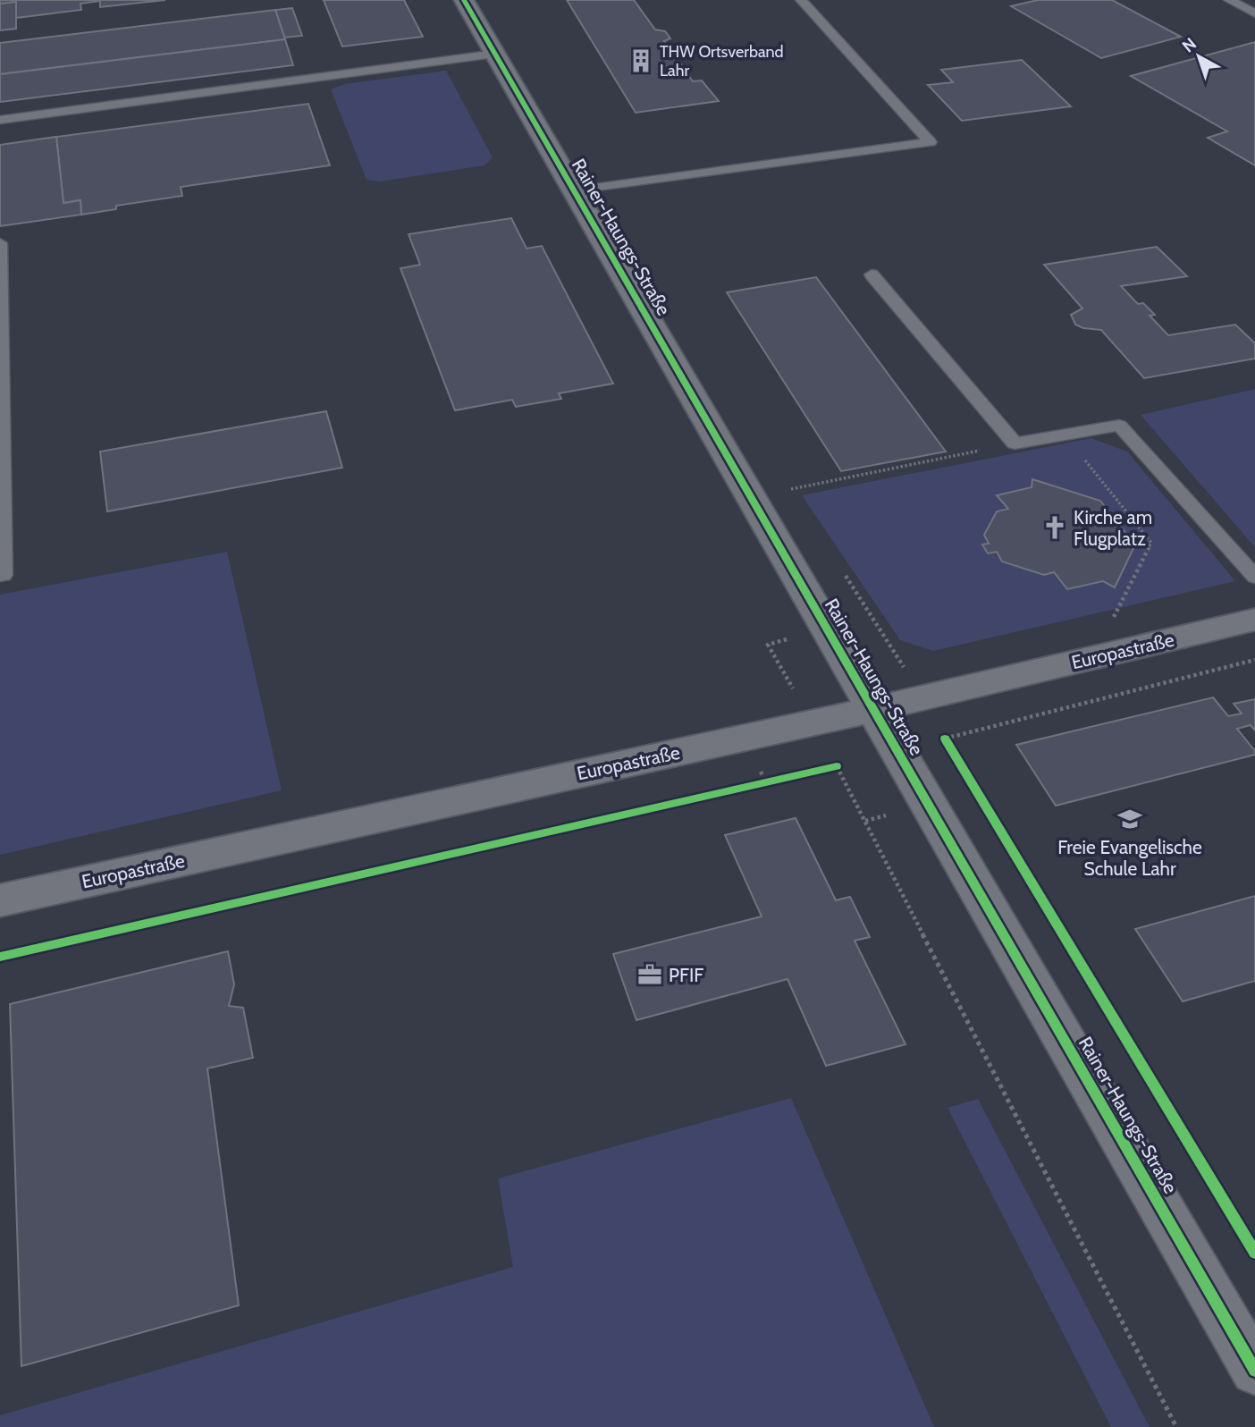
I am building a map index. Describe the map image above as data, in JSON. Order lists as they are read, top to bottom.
{
  "streets": {
    "street": ["Rainer-Haungs-Straße", "Europastraße"]
  },
  "crossings": [
    ["Rainer-Haungs-Straße", "Europastraße"]
  ],
  "places": {
    "building": ["THW Ortsverband Lahr"],
    "church": ["Kirche am Flugplatz"],
    "school or university": ["Freie Evangelische Schule Lahr"],
    "office": ["PFIF"]
  },
  "north": "top left"
}
